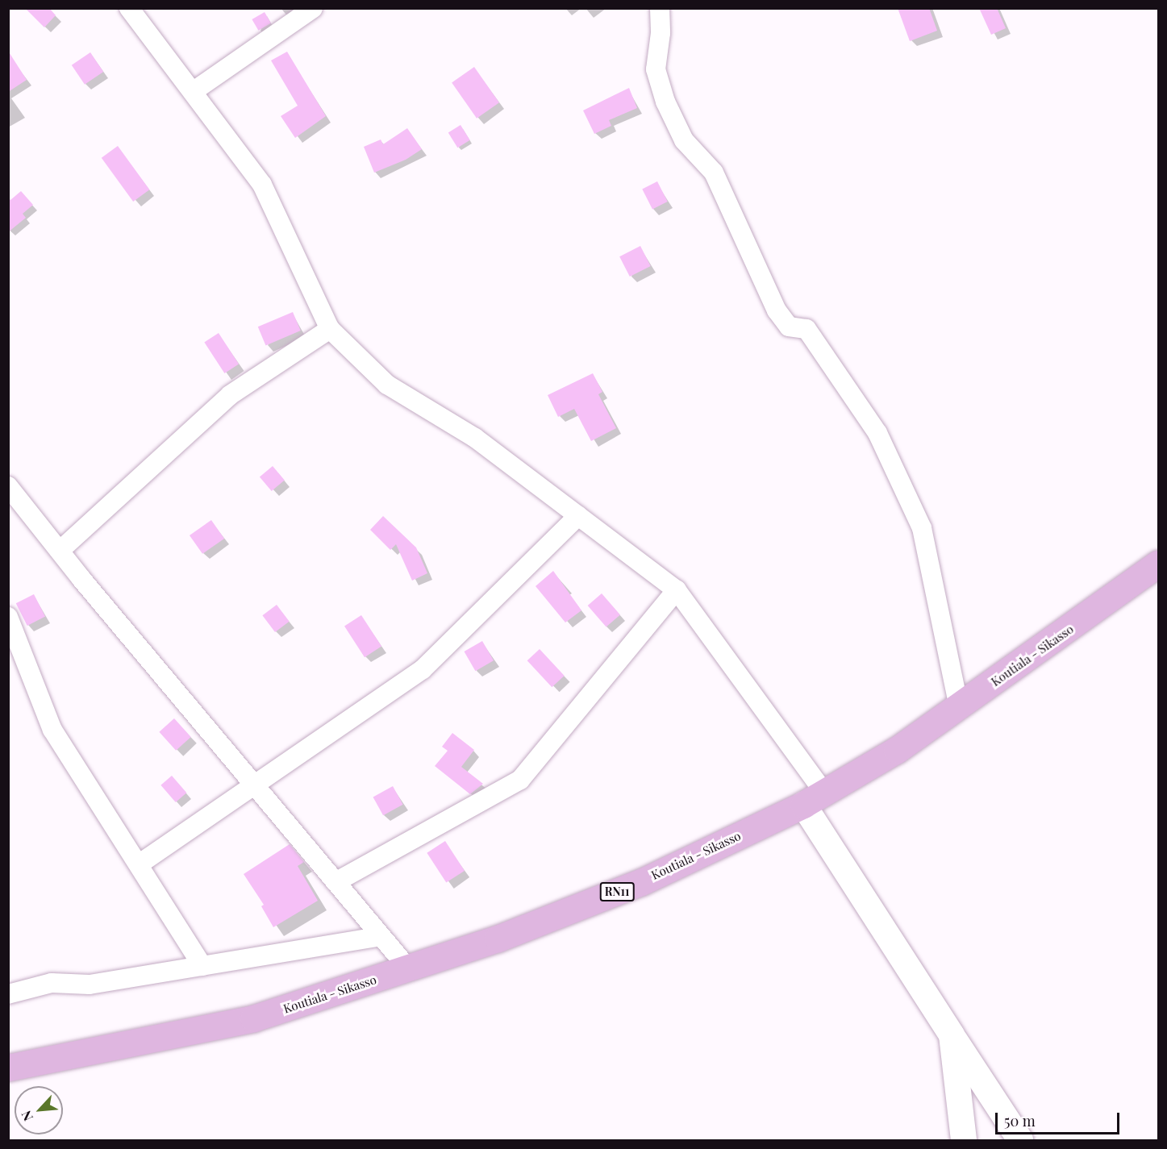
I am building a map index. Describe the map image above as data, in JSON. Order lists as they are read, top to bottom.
{
  "streets": {
    "main road": ["Koutiala - Sikasso", "RN11"]
  },
  "scale_bar": "50 m",
  "north": "bottom left"
}
